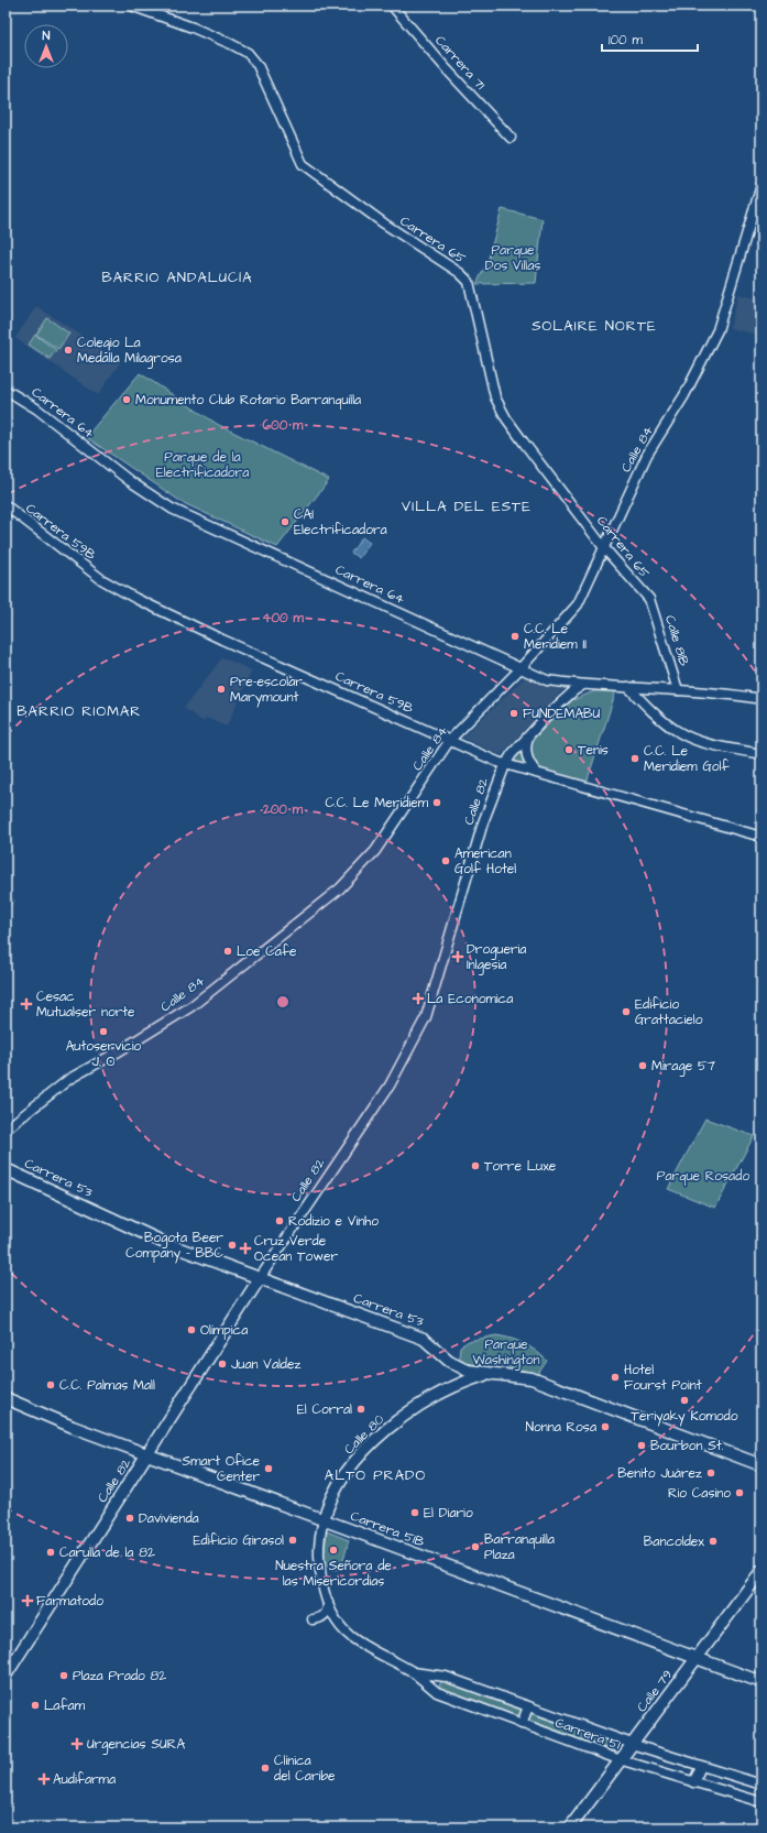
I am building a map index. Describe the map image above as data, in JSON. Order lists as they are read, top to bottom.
{
  "streets": {
    "main road": [
      "Calle 82",
      "Carrera 53",
      "Calle 80",
      "Carrera 51B",
      "Calle 79"
    ],
    "street": [
      "Carrera 71",
      "Carrera 65",
      "Carrera 64",
      "Calle 84",
      "Carrera 59B",
      "Calle 81B",
      "Carrera 51"
    ]
  },
  "crossings": [
    ["Carrera 65", "Calle 84"],
    ["Carrera 65", "Calle 81B"],
    ["Carrera 64", "Calle 84"],
    ["Carrera 64", "Calle 81B"],
    ["Carrera 64", "Calle 82"],
    ["Calle 84", "Carrera 59B"],
    ["Carrera 59B", "Calle 82"],
    ["Calle 82", "Carrera 53"],
    ["Calle 82", "Carrera 51B"],
    ["Carrera 53", "Calle 80"],
    ["Calle 80", "Carrera 51B"],
    ["Calle 80", "Carrera 51"],
    ["Carrera 51B", "Calle 79"],
    ["Calle 79", "Carrera 51"]
  ],
  "districts": [
    "BARRIO ANDALUCÍA",
    "SOLAIRE NORTE",
    "VILLA DEL ESTE",
    "BARRIO RIOMAR",
    "ALTO PRADO"
  ],
  "parks": [
    "Parque Dos Villas",
    "Parque de la Electrificadora",
    "Parque Rosado",
    "Parque Washington"
  ],
  "places": {
    "other": [
      "Colegio La Medalla Milagrosa",
      "Monumento Club Rotario Barranquilla",
      "CAI Electrificadora",
      "C.C. Le Meridiem II",
      "Pre-escolar Marymount",
      "FUNDEMABU",
      "Tenis",
      "C.C. Le Meridiem Golf",
      "C.C. Le Meridiem",
      "American Golf Hotel",
      "Loe Cafe",
      "Edificio Grattacielo",
      "Autoservicio J. O",
      "Mirage 57",
      "Torre Luxe",
      "Rodizio e Vinho",
      "Bogota Beer Company - BBC",
      "Olímpica",
      "Juan Valdez",
      "Hotel Fourst Point",
      "C.C. Palmas Mall",
      "Teriyaky Komodo",
      "El Corral",
      "Nonna Rosa",
      "Bourbon St.",
      "Smart Ofice Center",
      "Benito Juárez",
      "Rio Casino",
      "El Diario",
      "Davivienda",
      "Edificio Girasol",
      "Bancoldex",
      "Barranquilla Plaza",
      "Nuestra Señora de las Misericordias",
      "Carulla de la 82",
      "Plaza Prado 82",
      "Lafam",
      "Clínica del Caribe"
    ],
    "health": [
      "Drogueria Inlgesia",
      "La Economica",
      "Cesac Mutualser norte",
      "Cruz Verde Ocean Tower",
      "Farmatodo",
      "Urgencias SURA",
      "Audifarma"
    ]
  },
  "scale_bar": "100 m",
  "north": "top",
  "rings": ["600 m", "400 m", "200 m"]
}
